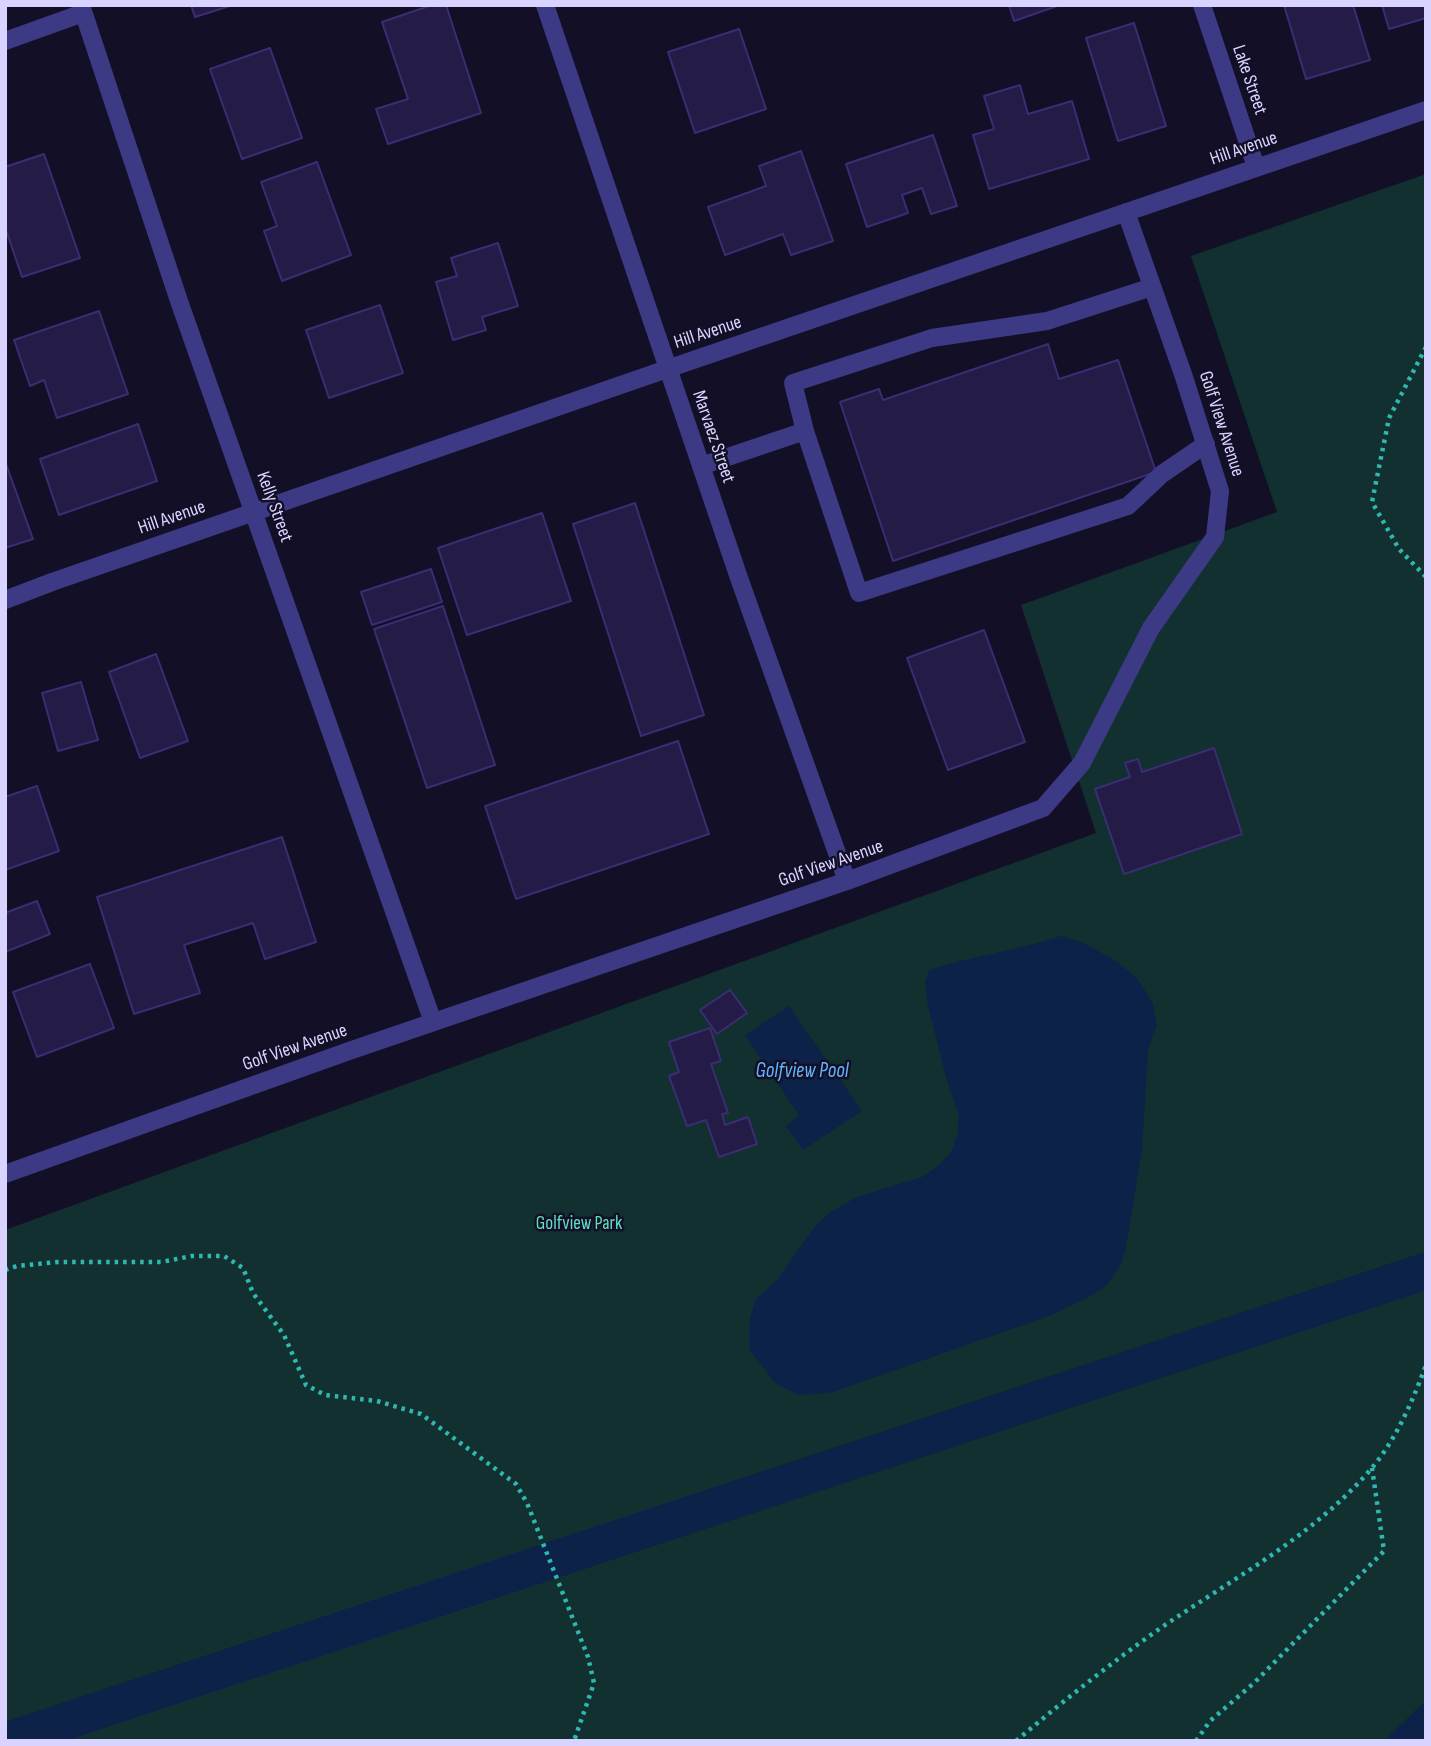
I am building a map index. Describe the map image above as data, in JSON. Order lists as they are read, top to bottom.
{
  "streets": {
    "street": [
      "Lake Street",
      "Hill Avenue",
      "Golf View Avenue",
      "Marvaez Street",
      "Kelly Street"
    ]
  },
  "crossings": [
    ["Lake Street", "Hill Avenue"],
    ["Hill Avenue", "Golf View Avenue"],
    ["Hill Avenue", "Marvaez Street"],
    ["Hill Avenue", "Kelly Street"],
    ["Golf View Avenue", "Marvaez Street"],
    ["Golf View Avenue", "Kelly Street"]
  ],
  "water": ["Golfview Pool"],
  "parks": ["Golfview Park"]
}
